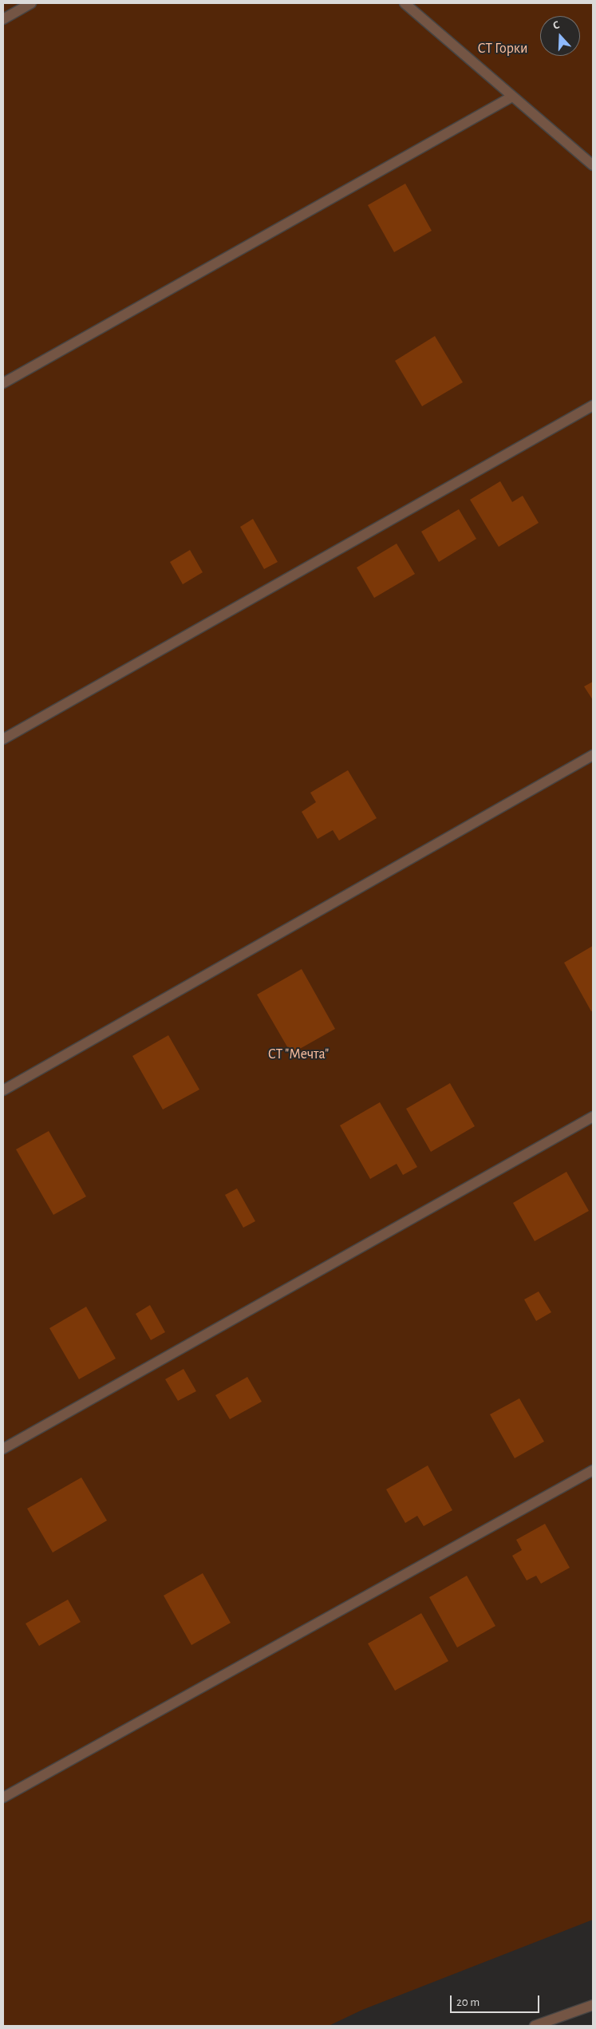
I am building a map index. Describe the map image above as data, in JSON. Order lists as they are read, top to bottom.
{
  "parks": ["СТ Горки", "СТ \"Мечта\""],
  "scale_bar": "20 m",
  "north": "top"
}
